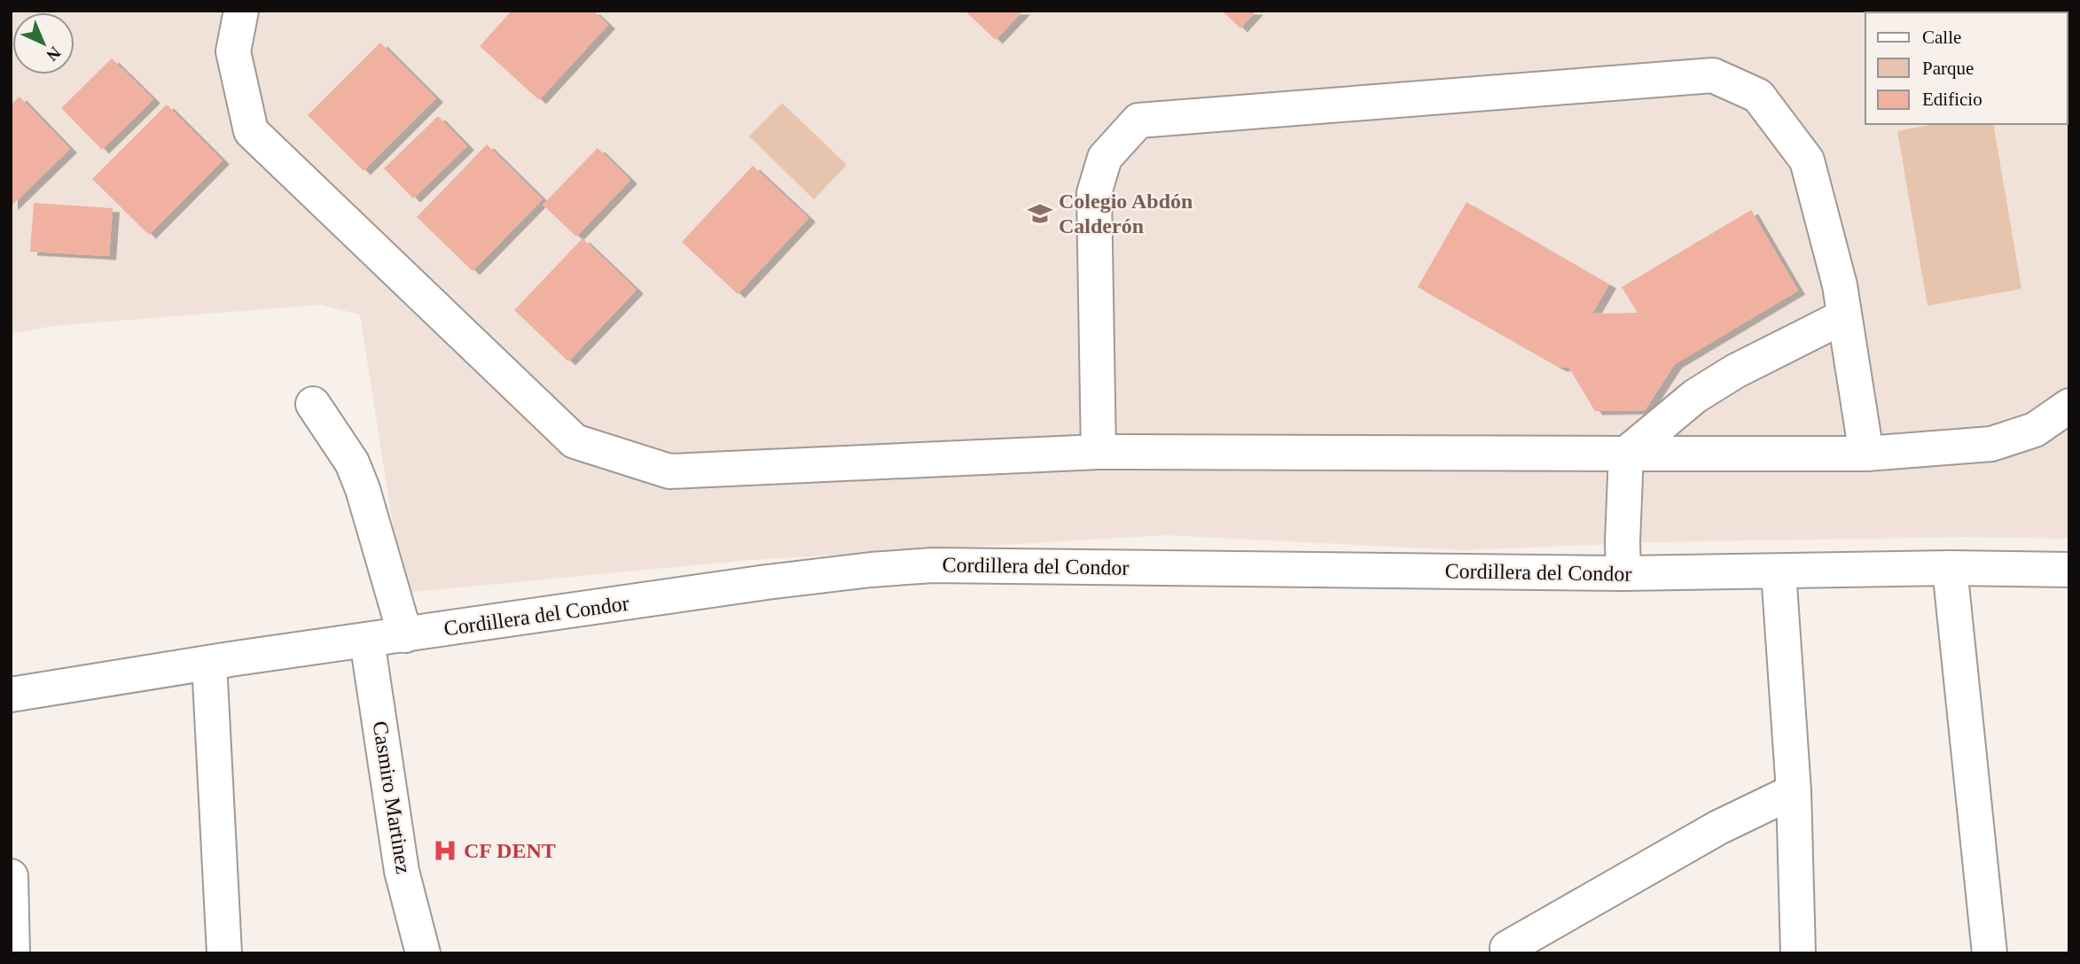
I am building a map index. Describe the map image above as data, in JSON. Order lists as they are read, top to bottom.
{
  "streets": {
    "street": ["Cordillera del Condor", "Casmiro Martinez"]
  },
  "crossings": [
    ["Cordillera del Condor", "Casmiro Martinez"]
  ],
  "places": {
    "school or university": ["Colegio Abdón Calderón"],
    "hospital": ["CF DENT"]
  },
  "legend": ["Calle", "Parque", "Edificio"],
  "north": "bottom right"
}
